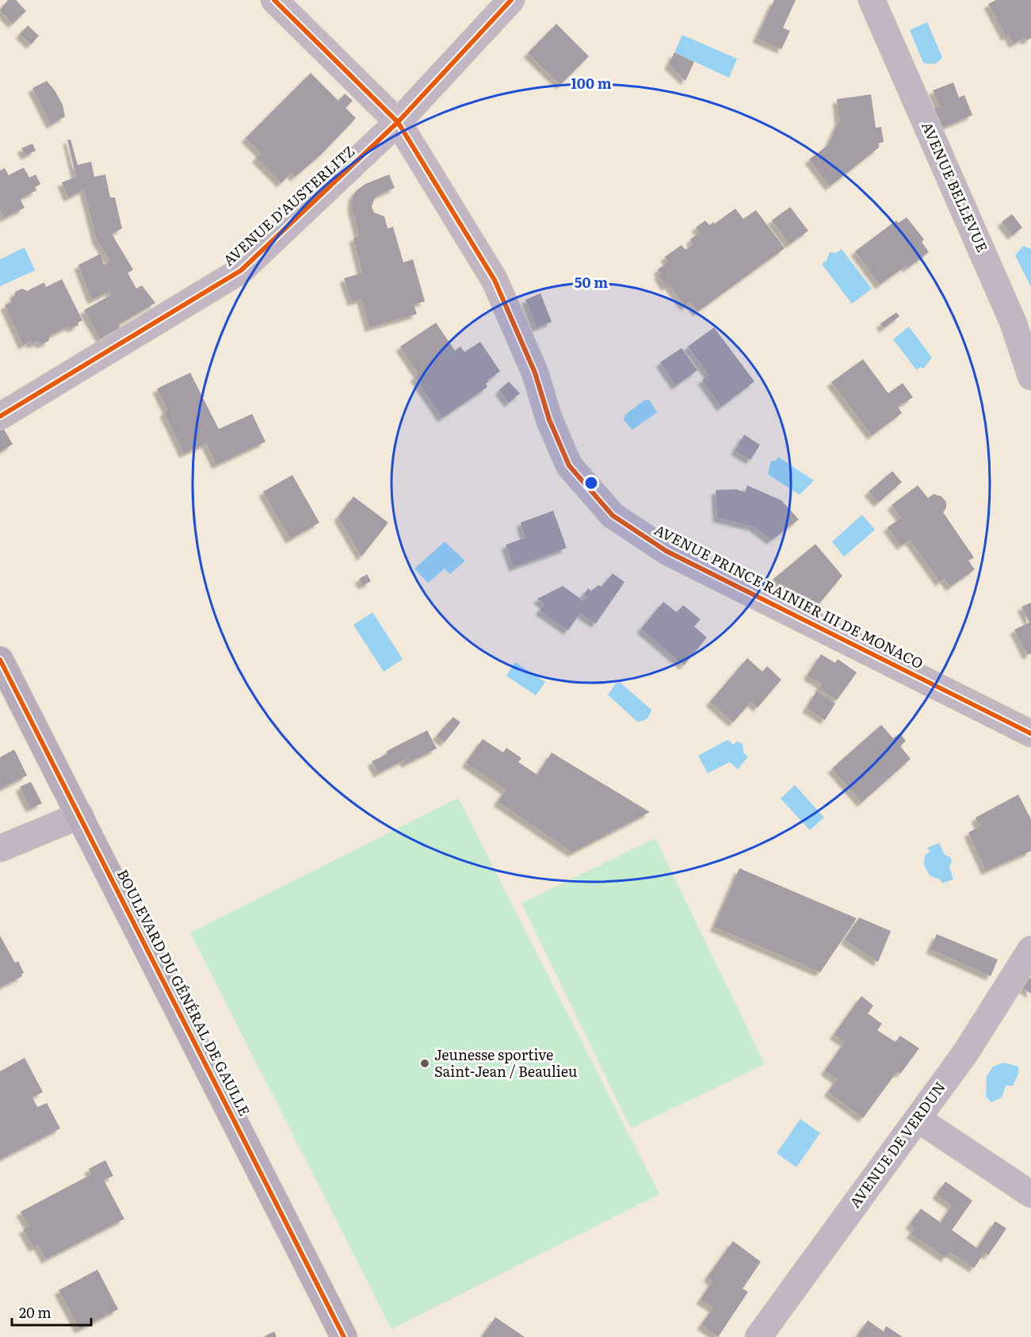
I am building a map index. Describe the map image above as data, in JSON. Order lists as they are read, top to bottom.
{
  "streets": {
    "street": [
      "AVENUE BELLEVUE",
      "AVENUE D'AUSTERLITZ",
      "AVENUE PRINCE RAINIER III DE MONACO",
      "BOULEVARD DU GÉNÉRAL DE GAULLE",
      "AVENUE DE VERDUN"
    ]
  },
  "crossings": [
    ["AVENUE D'AUSTERLITZ", "AVENUE PRINCE RAINIER III DE MONACO"]
  ],
  "places": ["Jeunesse sportive Saint-Jean / Beaulieu"],
  "scale_bar": "20 m",
  "rings": ["100 m", "50 m"]
}
